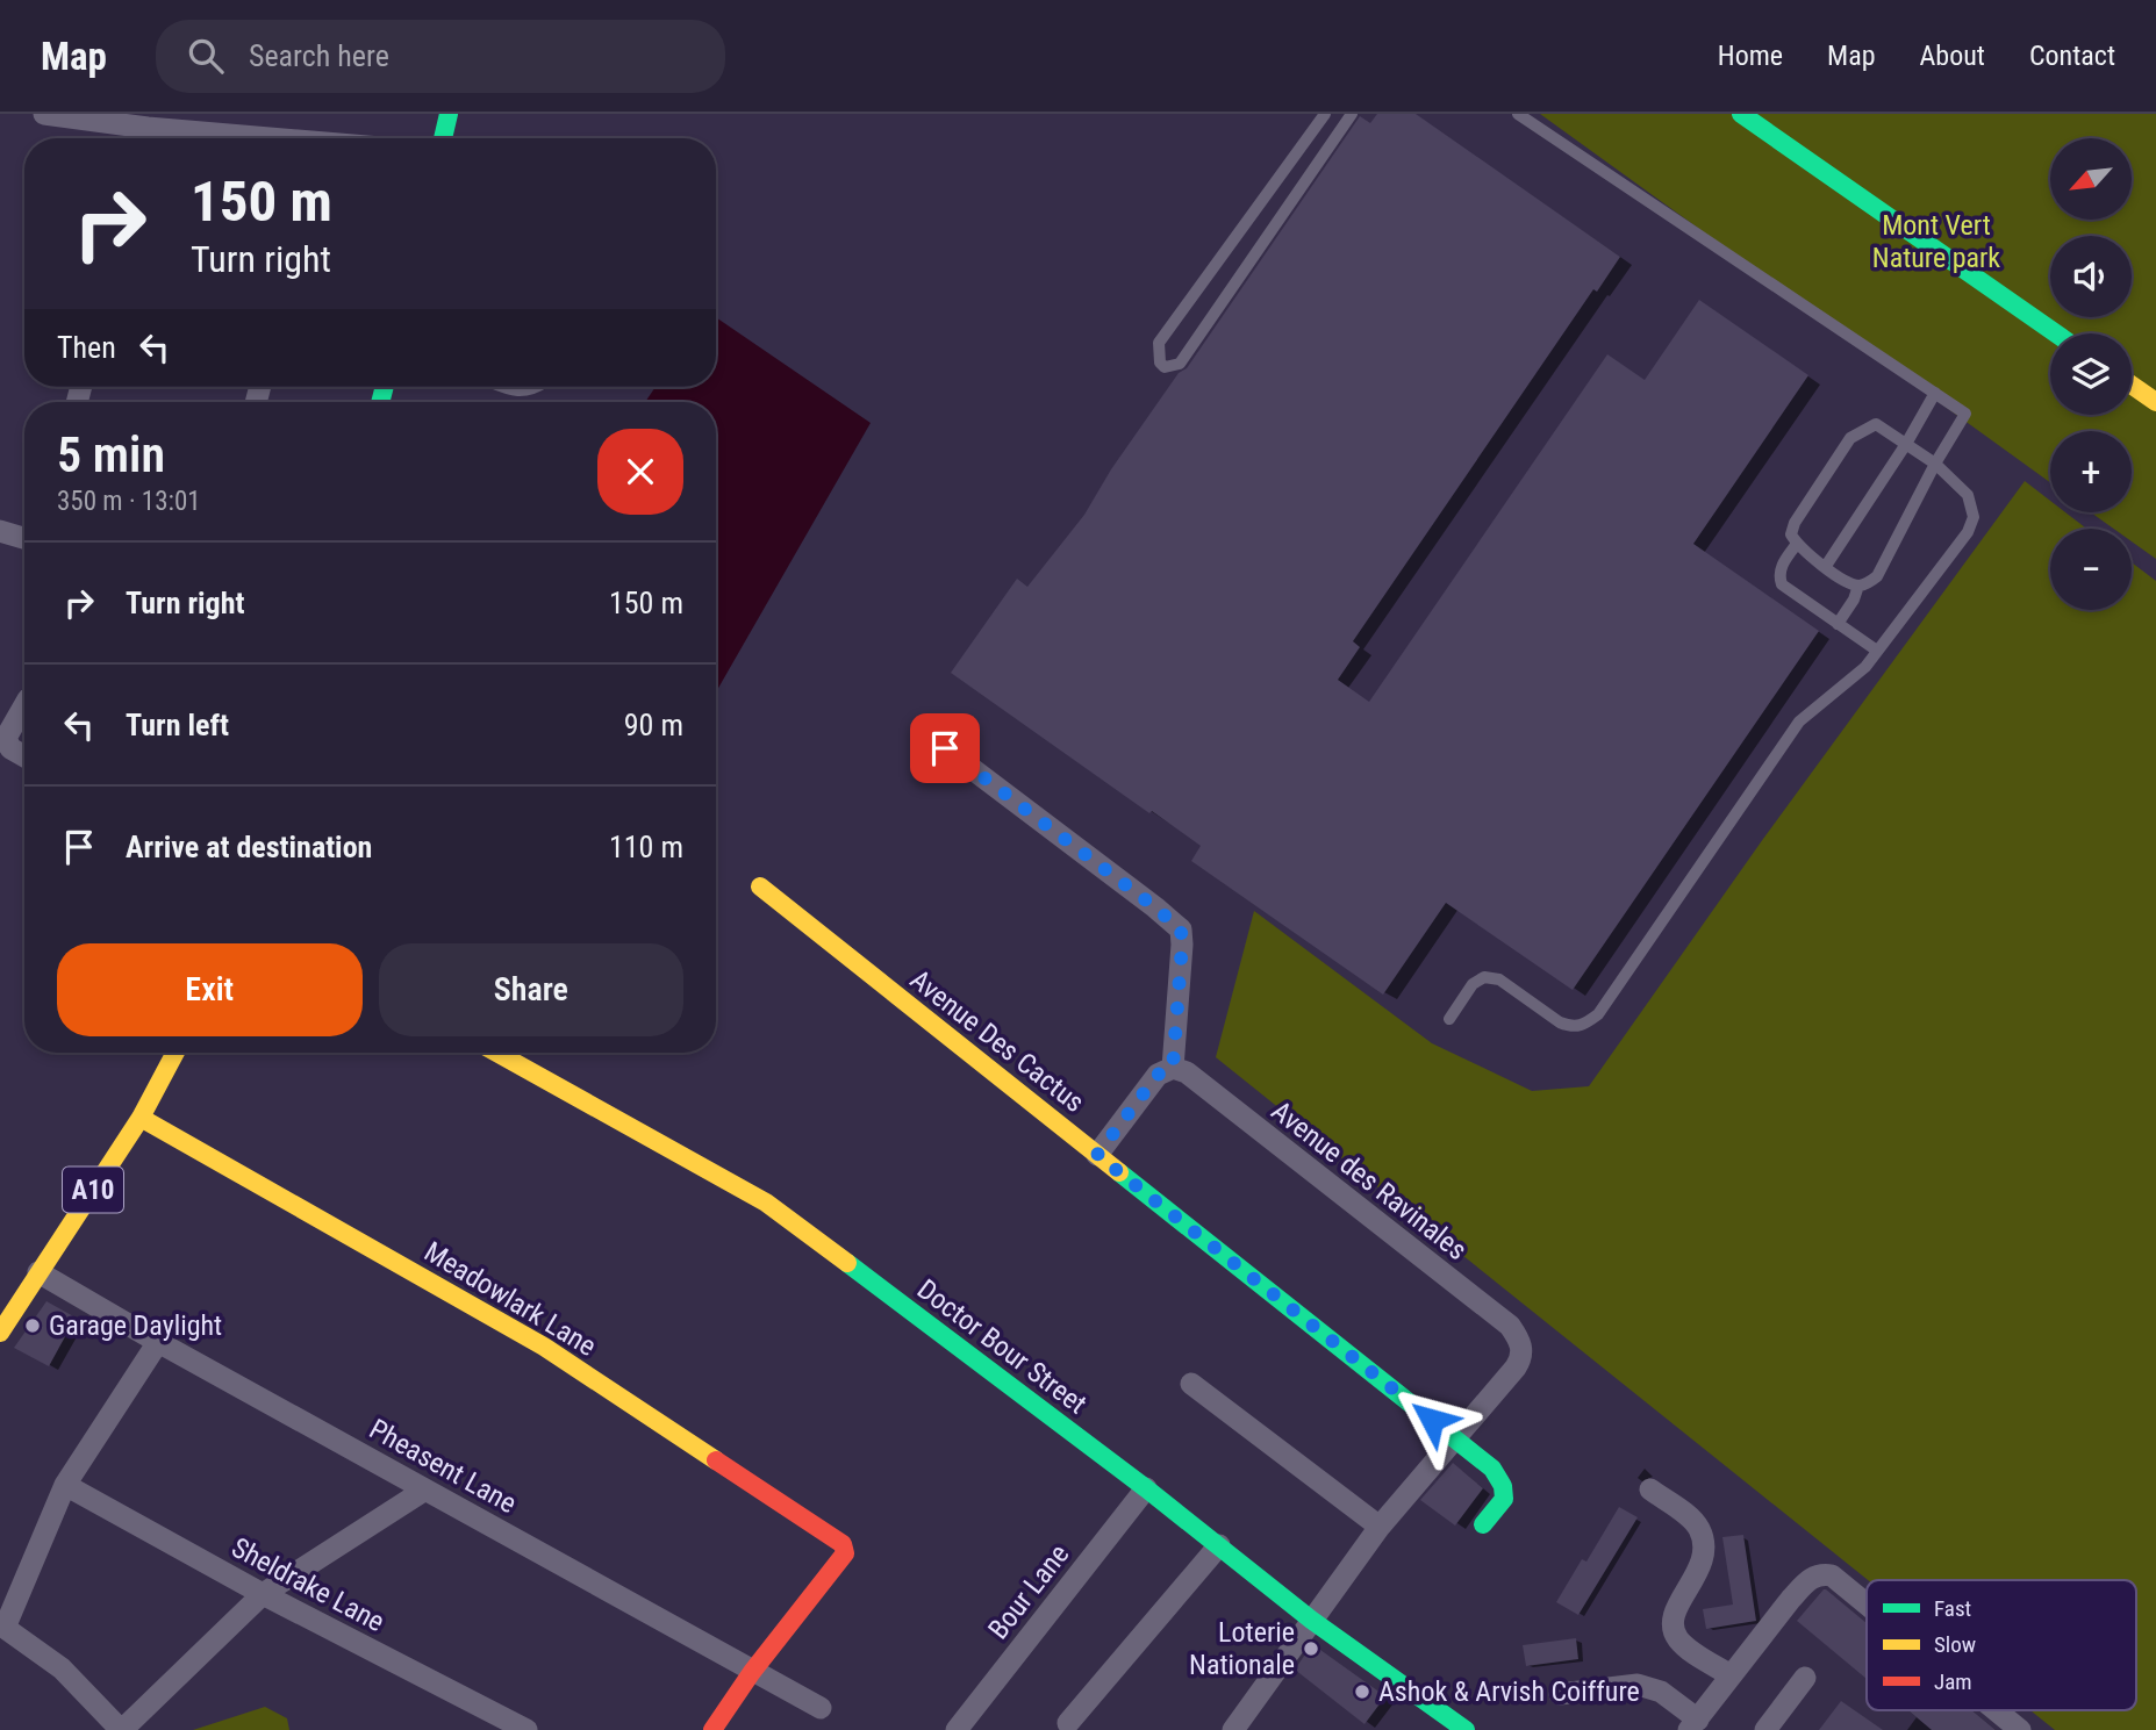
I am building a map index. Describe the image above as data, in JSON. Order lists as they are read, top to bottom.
{
  "streets": {
    "street": [
      "Avenue Des Cactus",
      "Avenue des Ravinales",
      "A10",
      "Meadowlark Lane",
      "Doctor Bour Street",
      "Pheasent Lane",
      "Sheldrake Lane",
      "Bour Lane"
    ]
  },
  "crossings": [
    ["Avenue Des Cactus", "Avenue des Ravinales"],
    ["A10", "Meadowlark Lane"],
    ["A10", "Pheasent Lane"],
    ["Meadowlark Lane", "Pheasent Lane"],
    ["Doctor Bour Street", "Bour Lane"]
  ],
  "parks": ["Mont Vert Nature park"],
  "places": ["Garage Daylight", "Loterie Nationale", "Ashok & Arvish Coiffure"],
  "legend": ["Fast", "Slow", "Jam"],
  "north": "bottom left",
  "page": {
    "header": "Map",
    "search": "Search here",
    "nav": [
      "Home",
      "Map",
      "About",
      "Contact"
    ],
    "map_buttons": ["+", "−"],
    "turn": ["150 m", "Turn right"],
    "then": "Then",
    "heading": ["5 min", "350 m · 13:01"],
    "list": [
      {
        "name": "Turn right",
        "value": "150 m"
      },
      {
        "name": "Turn left",
        "value": "90 m"
      },
      {
        "name": "Arrive at destination",
        "value": "110 m"
      }
    ],
    "buttons": ["Exit", "Share"]
  }
}
